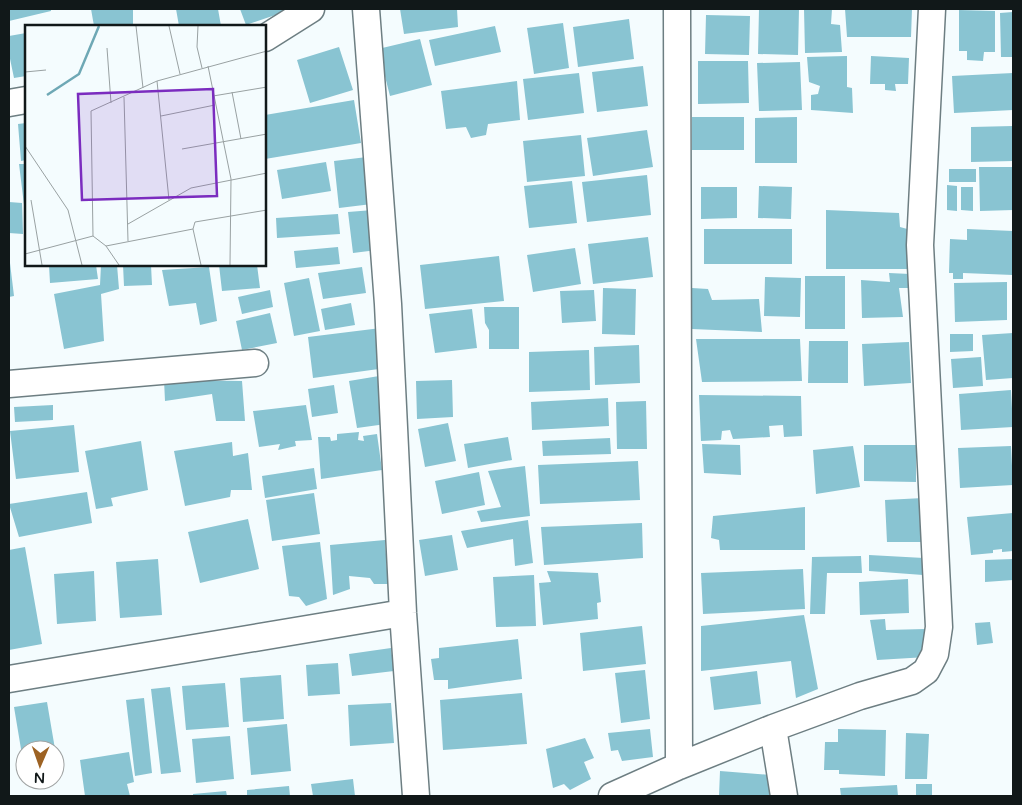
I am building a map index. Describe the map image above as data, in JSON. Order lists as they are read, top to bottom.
{
  "north": "bottom"
}
